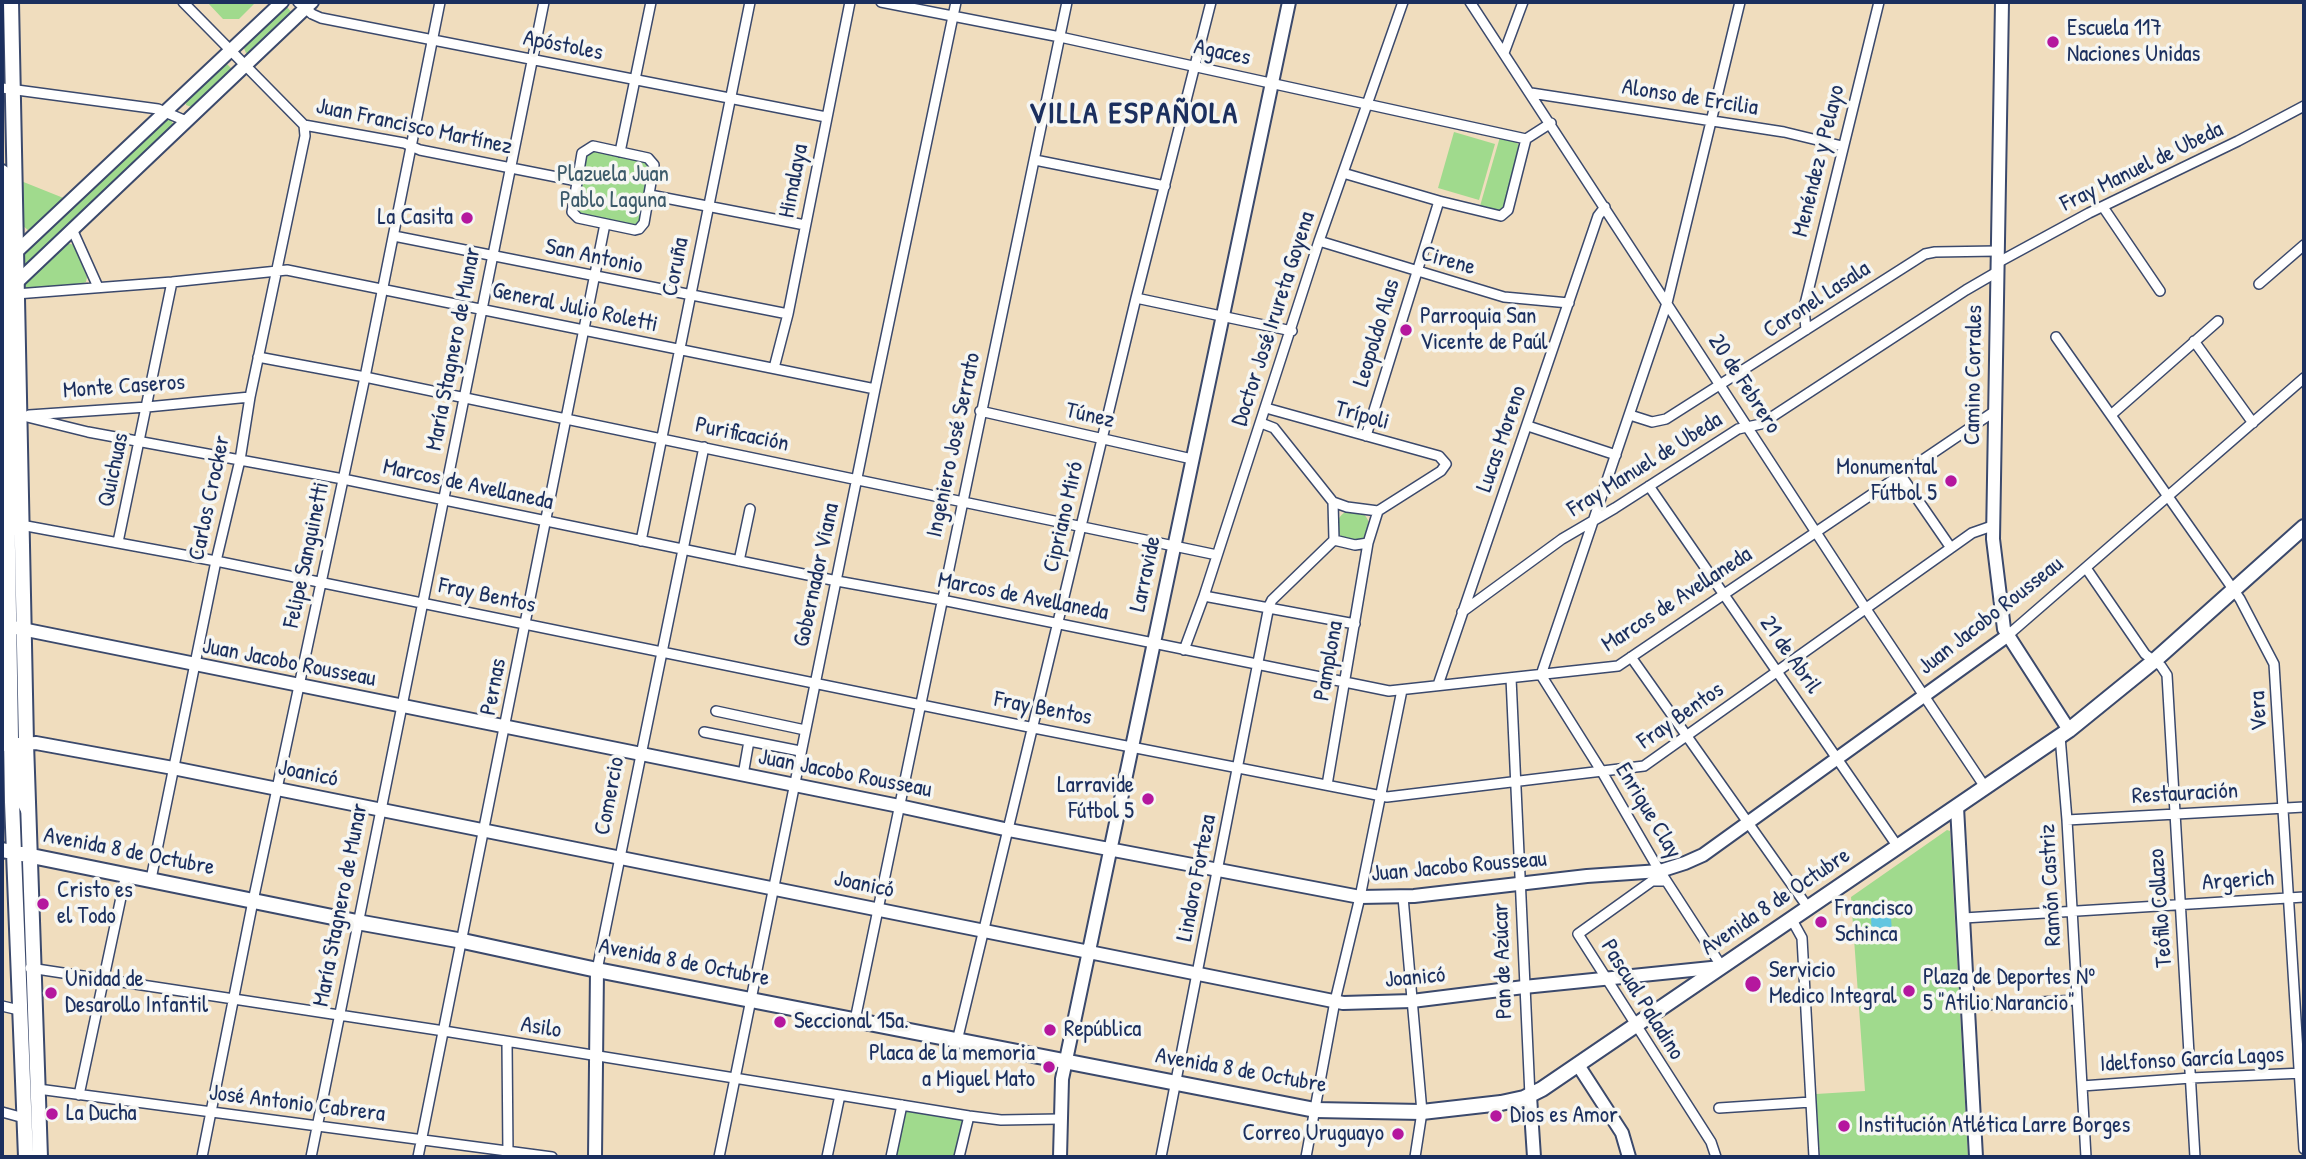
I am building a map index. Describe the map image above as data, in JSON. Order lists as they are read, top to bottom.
{
  "streets": {
    "main road": ["Avenida 8 de Octubre"],
    "street": [
      "Apóstoles",
      "Agaces",
      "Alonso de Ercilia",
      "Juan Francisco Martínez",
      "Menéndez y Pelayo",
      "Fray Manuel de Ubeda",
      "Himalaya",
      "San Antonio",
      "Cirene",
      "Coruña",
      "Coronel Lasala",
      "General Julio Roletti",
      "Doctor José Irureta Goyena",
      "Leopoldo Alas",
      "María Stagnero de Munar",
      "Camino Corrales",
      "20 de Febrero",
      "Monte Caseros",
      "Túnez",
      "Trípoli",
      "Purificación",
      "Lucas Moreno",
      "Ingeniero José Serrato",
      "Quichuas",
      "Marcos de Avellaneda",
      "Carlos Crocker",
      "Cipriano Miró",
      "Felipe Sanguinetti",
      "Larravide",
      "Gobernador Viana",
      "Fray Bentos",
      "Juan Jacobo Rousseau",
      "21 de Abril",
      "Pamplona",
      "Pernas",
      "Vera",
      "Joanicó",
      "Restauración",
      "Comercio",
      "Enrique Clay",
      "Lindoro Forteza",
      "Argerich",
      "Ramón Castriz",
      "Teófilo Collazo",
      "Pan de Azúcar",
      "Pascual Paladino",
      "Asilo",
      "Idelfonso García Lagos",
      "José Antonio Cabrera"
    ]
  },
  "crossings": [
    ["Apóstoles", "Himalaya"],
    ["Apóstoles", "Coruña"],
    ["Apóstoles", "María Stagnero de Munar"],
    ["Apóstoles", "Felipe Sanguinetti"],
    ["Agaces", "Doctor José Irureta Goyena"],
    ["Agaces", "Ingeniero José Serrato"],
    ["Agaces", "Cipriano Miró"],
    ["Agaces", "Larravide"],
    ["Agaces", "Gobernador Viana"],
    ["Alonso de Ercilia", "Menéndez y Pelayo"],
    ["Alonso de Ercilia", "20 de Febrero"],
    ["Juan Francisco Martínez", "María Stagnero de Munar"],
    ["Juan Francisco Martínez", "Carlos Crocker"],
    ["Juan Francisco Martínez", "Felipe Sanguinetti"],
    ["Juan Francisco Martínez", "Pernas"],
    ["Menéndez y Pelayo", "Coronel Lasala"],
    ["Fray Manuel de Ubeda", "Coronel Lasala"],
    ["Fray Manuel de Ubeda", "Camino Corrales"],
    ["Fray Manuel de Ubeda", "20 de Febrero"],
    ["Fray Manuel de Ubeda", "Lucas Moreno"],
    ["Fray Manuel de Ubeda", "21 de Abril"],
    ["Himalaya", "San Antonio"],
    ["Himalaya", "General Julio Roletti"],
    ["San Antonio", "Coruña"],
    ["San Antonio", "María Stagnero de Munar"],
    ["San Antonio", "Felipe Sanguinetti"],
    ["San Antonio", "Pernas"],
    ["Cirene", "Doctor José Irureta Goyena"],
    ["Cirene", "Leopoldo Alas"],
    ["Cirene", "Lucas Moreno"],
    ["Coruña", "General Julio Roletti"],
    ["Coruña", "Purificación"],
    ["Coruña", "Marcos de Avellaneda"],
    ["Coronel Lasala", "Camino Corrales"],
    ["Coronel Lasala", "20 de Febrero"],
    ["General Julio Roletti", "María Stagnero de Munar"],
    ["General Julio Roletti", "Quichuas"],
    ["General Julio Roletti", "Carlos Crocker"],
    ["General Julio Roletti", "Felipe Sanguinetti"],
    ["General Julio Roletti", "Gobernador Viana"],
    ["General Julio Roletti", "Pernas"],
    ["Doctor José Irureta Goyena", "Trípoli"],
    ["Doctor José Irureta Goyena", "Purificación"],
    ["Doctor José Irureta Goyena", "Marcos de Avellaneda"],
    ["Leopoldo Alas", "Trípoli"],
    ["María Stagnero de Munar", "Purificación"],
    ["María Stagnero de Munar", "Marcos de Avellaneda"],
    ["María Stagnero de Munar", "Fray Bentos"],
    ["María Stagnero de Munar", "Juan Jacobo Rousseau"],
    ["María Stagnero de Munar", "Joanicó"],
    ["María Stagnero de Munar", "Avenida 8 de Octubre"],
    ["María Stagnero de Munar", "Asilo"],
    ["María Stagnero de Munar", "José Antonio Cabrera"],
    ["Camino Corrales", "Marcos de Avellaneda"],
    ["Camino Corrales", "Fray Bentos"],
    ["Camino Corrales", "Juan Jacobo Rousseau"],
    ["Camino Corrales", "Avenida 8 de Octubre"],
    ["Camino Corrales", "Ramón Castriz"],
    ["20 de Febrero", "Lucas Moreno"],
    ["20 de Febrero", "Marcos de Avellaneda"],
    ["20 de Febrero", "Fray Bentos"],
    ["20 de Febrero", "Juan Jacobo Rousseau"],
    ["20 de Febrero", "Avenida 8 de Octubre"],
    ["Monte Caseros", "Quichuas"],
    ["Monte Caseros", "Marcos de Avellaneda"],
    ["Monte Caseros", "Carlos Crocker"],
    ["Túnez", "Ingeniero José Serrato"],
    ["Túnez", "Cipriano Miró"],
    ["Túnez", "Larravide"],
    ["Trípoli", "Pamplona"],
    ["Purificación", "Ingeniero José Serrato"],
    ["Purificación", "Carlos Crocker"],
    ["Purificación", "Cipriano Miró"],
    ["Purificación", "Felipe Sanguinetti"],
    ["Purificación", "Larravide"],
    ["Purificación", "Gobernador Viana"],
    ["Purificación", "Pernas"],
    ["Purificación", "Comercio"],
    ["Lucas Moreno", "Marcos de Avellaneda"],
    ["Ingeniero José Serrato", "Marcos de Avellaneda"],
    ["Ingeniero José Serrato", "Fray Bentos"],
    ["Ingeniero José Serrato", "Juan Jacobo Rousseau"],
    ["Ingeniero José Serrato", "Joanicó"],
    ["Ingeniero José Serrato", "Avenida 8 de Octubre"],
    ["Quichuas", "Marcos de Avellaneda"],
    ["Quichuas", "Fray Bentos"],
    ["Marcos de Avellaneda", "Carlos Crocker"],
    ["Marcos de Avellaneda", "Cipriano Miró"],
    ["Marcos de Avellaneda", "Felipe Sanguinetti"],
    ["Marcos de Avellaneda", "Larravide"],
    ["Marcos de Avellaneda", "Gobernador Viana"],
    ["Marcos de Avellaneda", "21 de Abril"],
    ["Marcos de Avellaneda", "Pamplona"],
    ["Marcos de Avellaneda", "Pernas"],
    ["Marcos de Avellaneda", "Comercio"],
    ["Marcos de Avellaneda", "Enrique Clay"],
    ["Marcos de Avellaneda", "Lindoro Forteza"],
    ["Marcos de Avellaneda", "Pan de Azúcar"],
    ["Carlos Crocker", "Fray Bentos"],
    ["Carlos Crocker", "Juan Jacobo Rousseau"],
    ["Carlos Crocker", "Joanicó"],
    ["Carlos Crocker", "Avenida 8 de Octubre"],
    ["Cipriano Miró", "Fray Bentos"],
    ["Cipriano Miró", "Juan Jacobo Rousseau"],
    ["Cipriano Miró", "Joanicó"],
    ["Cipriano Miró", "Avenida 8 de Octubre"],
    ["Felipe Sanguinetti", "Fray Bentos"],
    ["Felipe Sanguinetti", "Juan Jacobo Rousseau"],
    ["Felipe Sanguinetti", "Joanicó"],
    ["Felipe Sanguinetti", "Avenida 8 de Octubre"],
    ["Felipe Sanguinetti", "Asilo"],
    ["Felipe Sanguinetti", "José Antonio Cabrera"],
    ["Larravide", "Fray Bentos"],
    ["Larravide", "Juan Jacobo Rousseau"],
    ["Larravide", "Joanicó"],
    ["Larravide", "Avenida 8 de Octubre"],
    ["Larravide", "Asilo"],
    ["Gobernador Viana", "Fray Bentos"],
    ["Gobernador Viana", "Juan Jacobo Rousseau"],
    ["Gobernador Viana", "Joanicó"],
    ["Gobernador Viana", "Avenida 8 de Octubre"],
    ["Gobernador Viana", "Asilo"],
    ["Fray Bentos", "21 de Abril"],
    ["Fray Bentos", "Pamplona"],
    ["Fray Bentos", "Pernas"],
    ["Fray Bentos", "Comercio"],
    ["Fray Bentos", "Enrique Clay"],
    ["Fray Bentos", "Lindoro Forteza"],
    ["Fray Bentos", "Pan de Azúcar"],
    ["Juan Jacobo Rousseau", "21 de Abril"],
    ["Juan Jacobo Rousseau", "Pernas"],
    ["Juan Jacobo Rousseau", "Vera"],
    ["Juan Jacobo Rousseau", "Comercio"],
    ["Juan Jacobo Rousseau", "Enrique Clay"],
    ["Juan Jacobo Rousseau", "Lindoro Forteza"],
    ["Juan Jacobo Rousseau", "Teófilo Collazo"],
    ["Juan Jacobo Rousseau", "Pan de Azúcar"],
    ["Juan Jacobo Rousseau", "Pascual Paladino"],
    ["21 de Abril", "Avenida 8 de Octubre"],
    ["Pernas", "Joanicó"],
    ["Pernas", "Avenida 8 de Octubre"],
    ["Pernas", "Asilo"],
    ["Pernas", "José Antonio Cabrera"],
    ["Vera", "Restauración"],
    ["Vera", "Avenida 8 de Octubre"],
    ["Vera", "Argerich"],
    ["Vera", "Idelfonso García Lagos"],
    ["Joanicó", "Comercio"],
    ["Joanicó", "Enrique Clay"],
    ["Joanicó", "Avenida 8 de Octubre"],
    ["Joanicó", "Lindoro Forteza"],
    ["Joanicó", "Pan de Azúcar"],
    ["Joanicó", "Pascual Paladino"],
    ["Restauración", "Ramón Castriz"],
    ["Restauración", "Teófilo Collazo"],
    ["Comercio", "Avenida 8 de Octubre"],
    ["Comercio", "Asilo"],
    ["Enrique Clay", "Avenida 8 de Octubre"],
    ["Enrique Clay", "Pascual Paladino"],
    ["Avenida 8 de Octubre", "Lindoro Forteza"],
    ["Avenida 8 de Octubre", "Ramón Castriz"],
    ["Avenida 8 de Octubre", "Teófilo Collazo"],
    ["Avenida 8 de Octubre", "Pan de Azúcar"],
    ["Avenida 8 de Octubre", "Pascual Paladino"],
    ["Argerich", "Ramón Castriz"],
    ["Argerich", "Teófilo Collazo"],
    ["Ramón Castriz", "Idelfonso García Lagos"],
    ["Teófilo Collazo", "Idelfonso García Lagos"]
  ],
  "districts": ["VILLA ESPAÑOLA"],
  "parks": ["Plazuela Juan Pablo Laguna"],
  "places": [
    "Escuela 117 Naciones Unidas",
    "La Casita",
    "Parroquia San Vicente de Paúl",
    "Monumental Fútbol 5",
    "Larravide Fútbol 5",
    "Cristo es el Todo",
    "Francisco Schinca",
    "Servicio Medico Integral",
    "Plaza de Deportes Nº 5 \"Atilio Narancio\"",
    "Unidad de Desarollo Infantil",
    "Seccional 15a.",
    "República",
    "Placa de la memoria a Miguel Mato",
    "La Ducha",
    "Dios es Amor",
    "Institución Atlética Larre Borges",
    "Correo Uruguayo"
  ]
}
